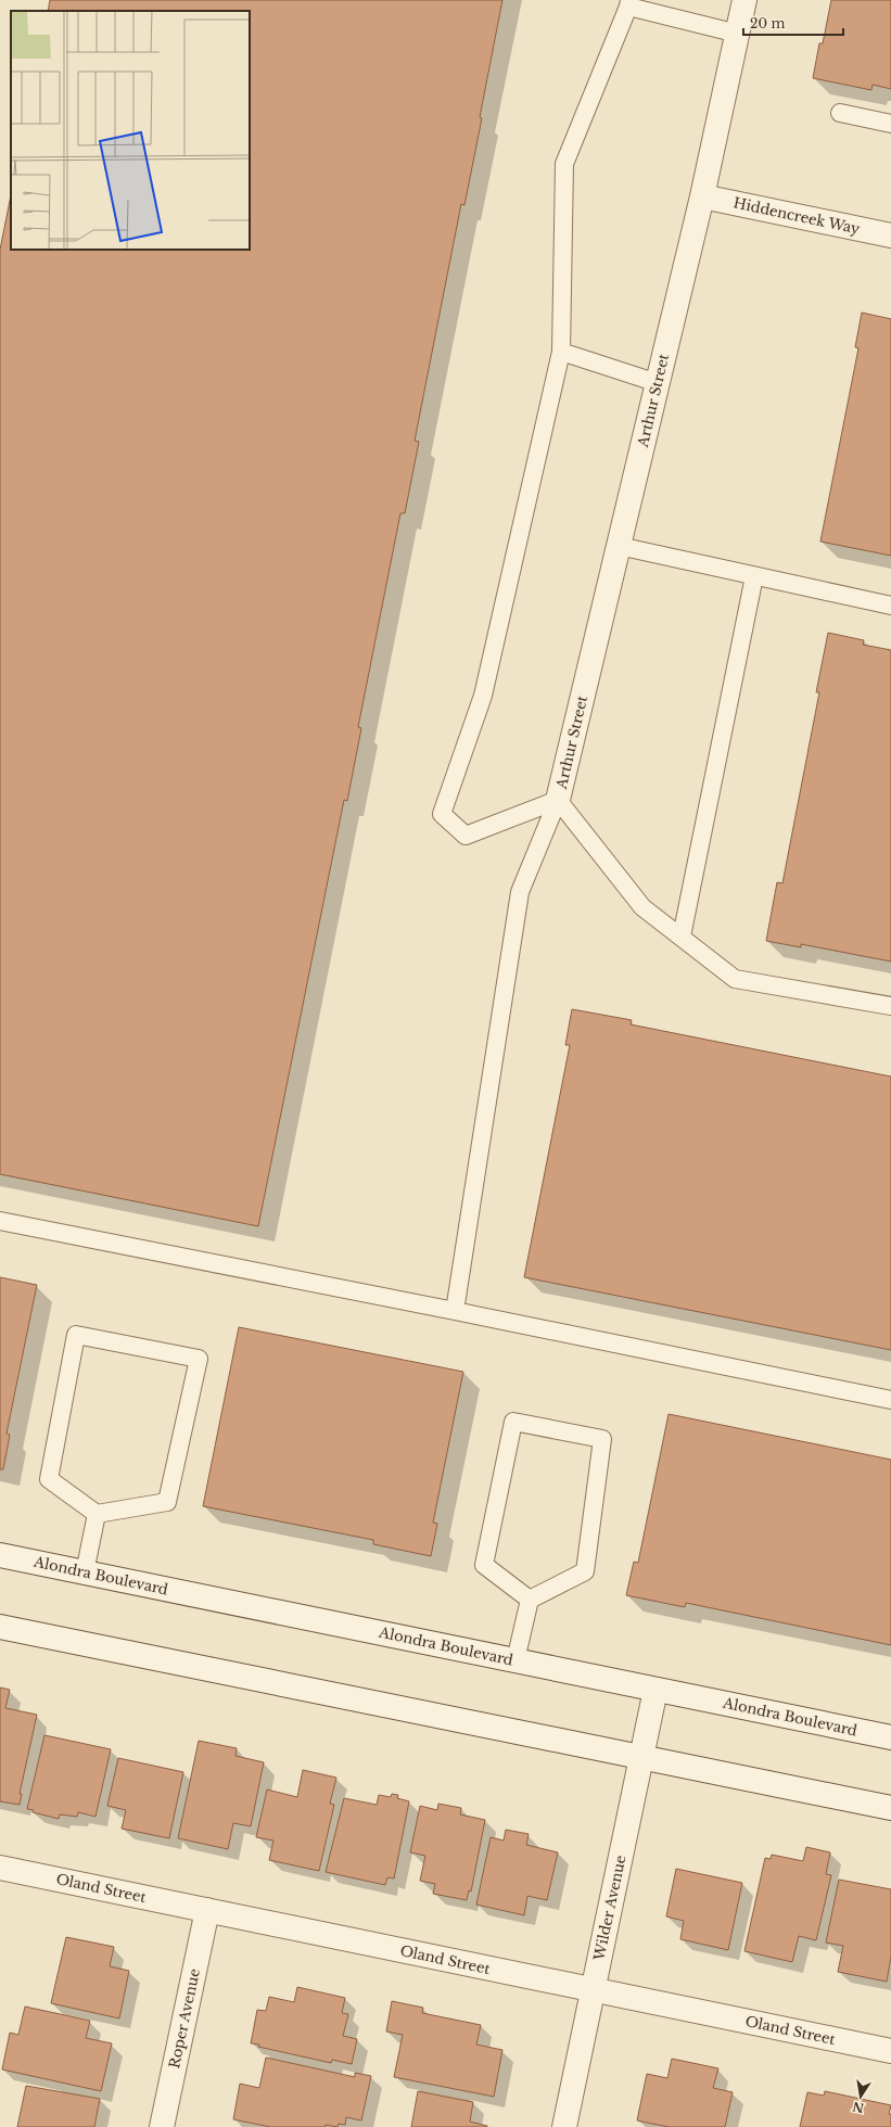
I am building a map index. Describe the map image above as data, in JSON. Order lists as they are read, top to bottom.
{
  "streets": {
    "street": [
      "Hiddencreek Way",
      "Arthur Street",
      "Alondra Boulevard",
      "Oland Street",
      "Wilder Avenue",
      "Roper Avenue"
    ]
  },
  "crossings": [
    ["Hiddencreek Way", "Arthur Street"],
    ["Alondra Boulevard", "Wilder Avenue"],
    ["Oland Street", "Wilder Avenue"],
    ["Oland Street", "Roper Avenue"]
  ],
  "scale_bar": "20 m",
  "north": "bottom"
}
